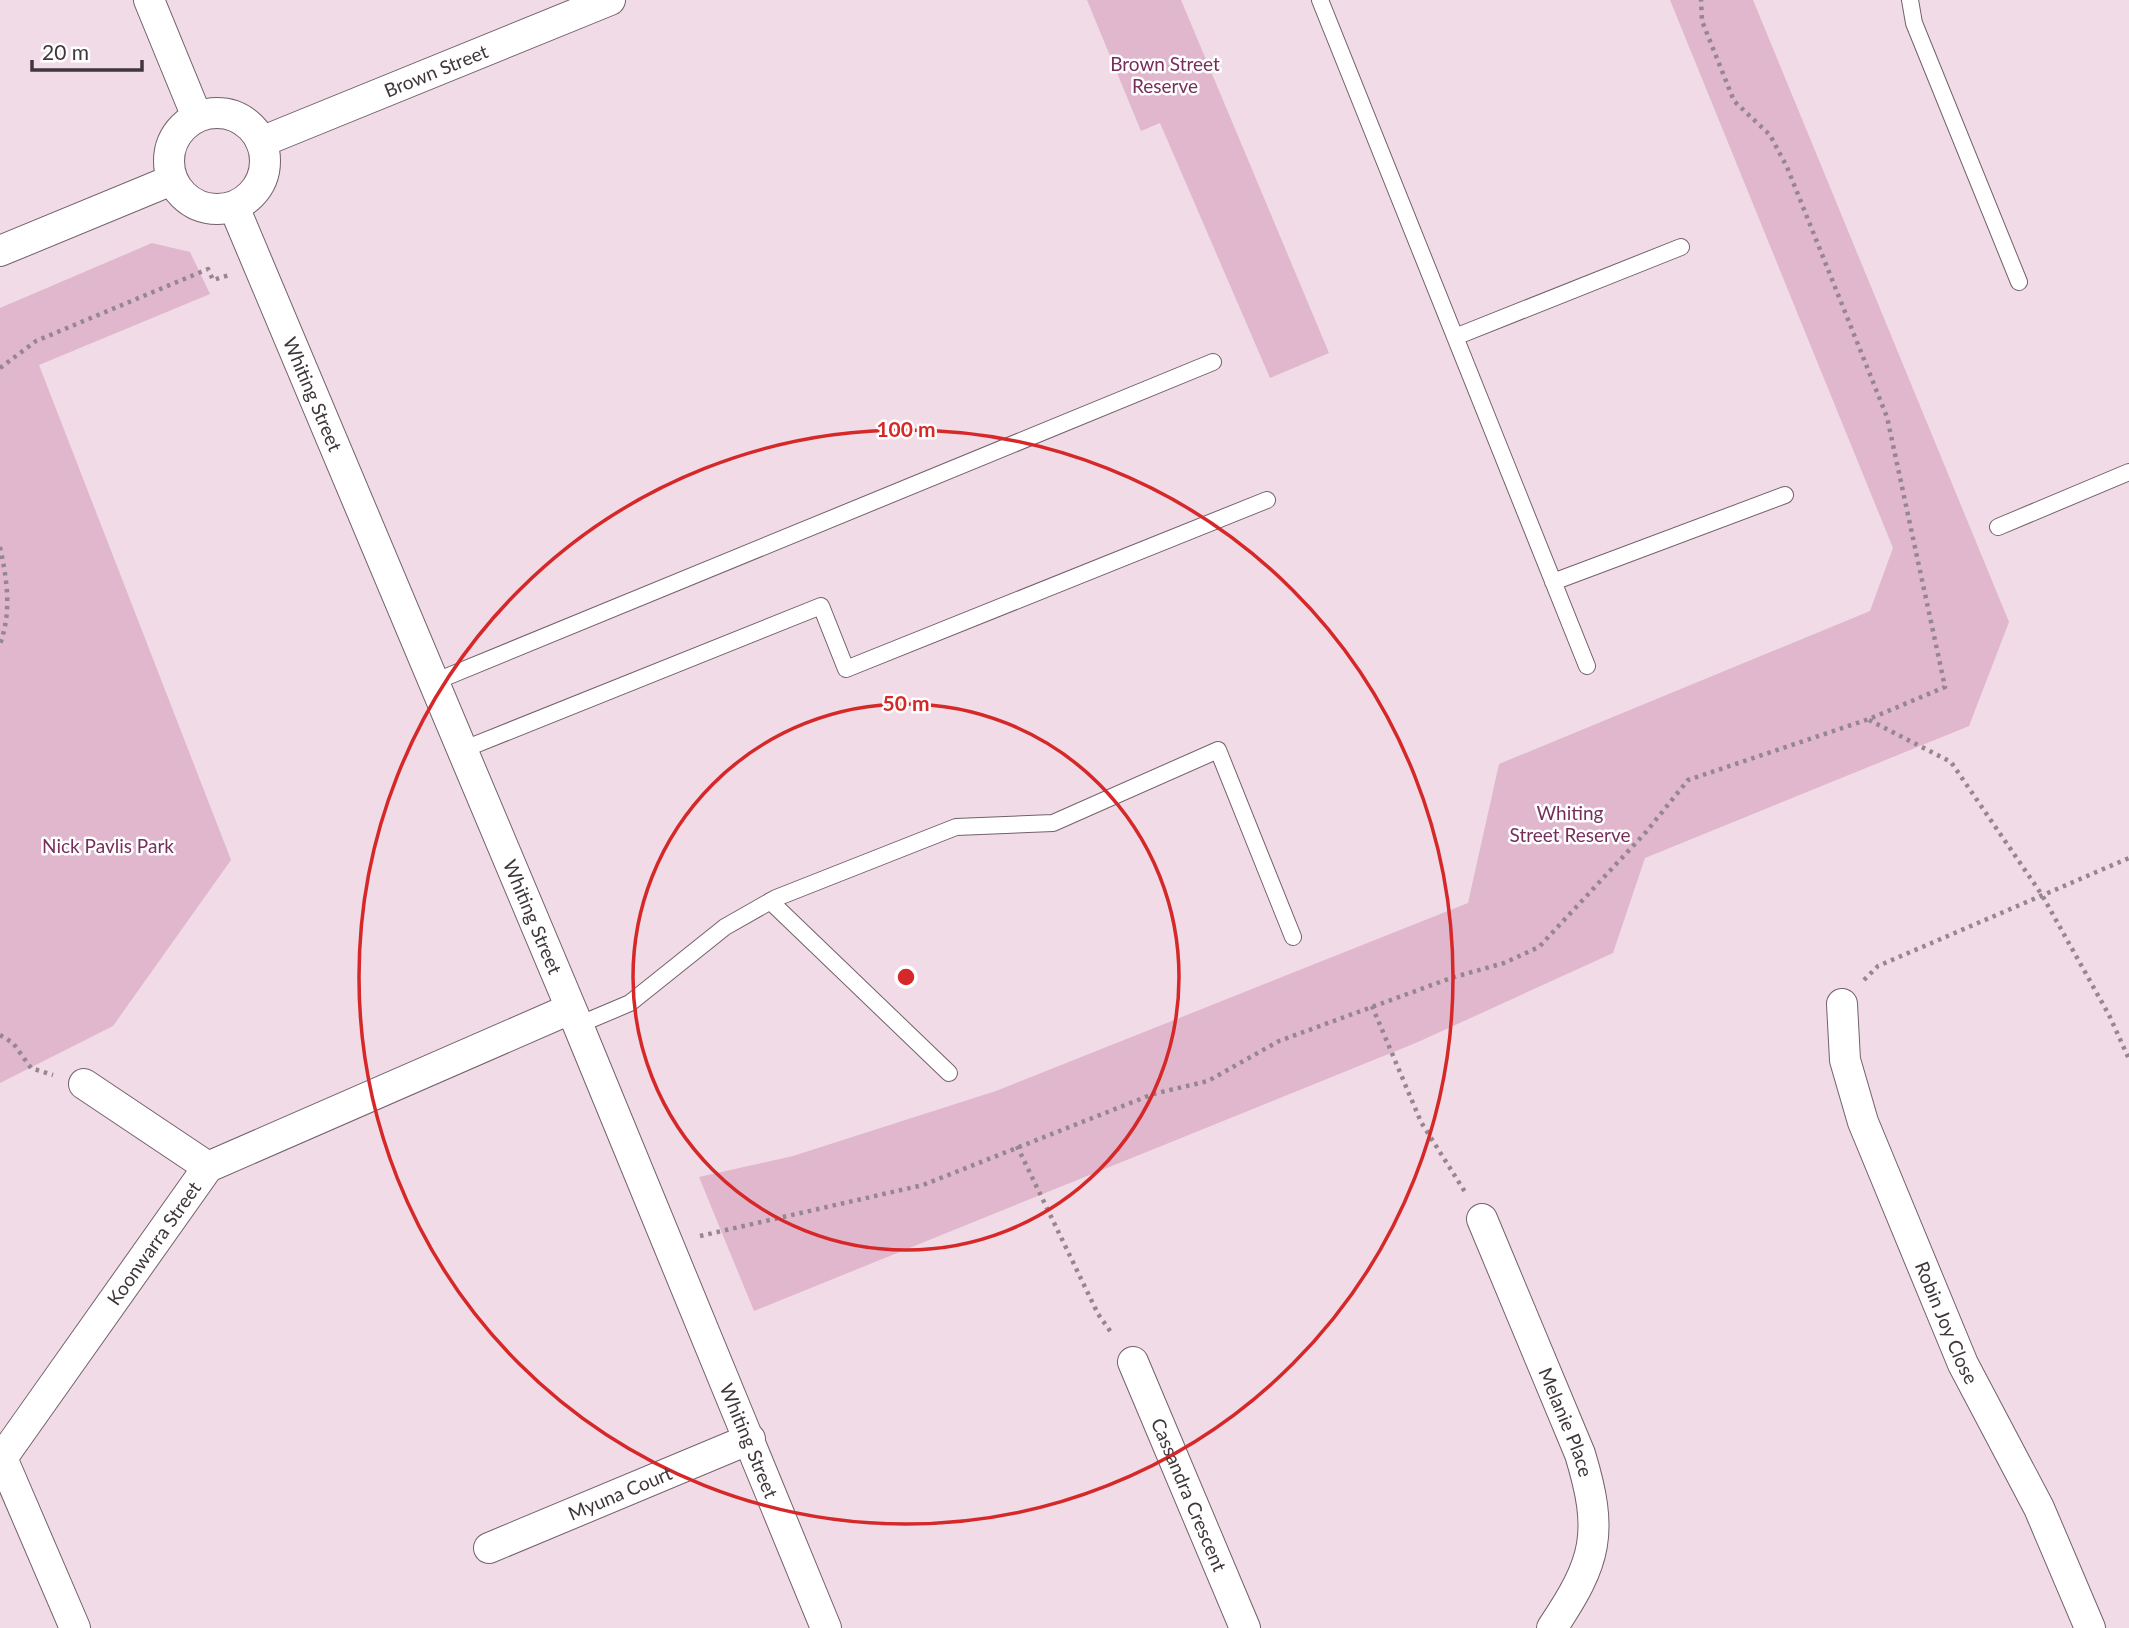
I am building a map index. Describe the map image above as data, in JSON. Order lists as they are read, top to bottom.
{
  "streets": {
    "street": [
      "Brown Street",
      "Whiting Street",
      "Koonwarra Street",
      "Robin Joy Close",
      "Melanie Place",
      "Myuna Court",
      "Cassandra Crescent"
    ]
  },
  "crossings": [
    ["Brown Street", "Whiting Street"],
    ["Whiting Street", "Koonwarra Street"],
    ["Whiting Street", "Myuna Court"]
  ],
  "parks": ["Brown Street Reserve", "Whiting Street Reserve", "Nick Pavlis Park"],
  "scale_bar": "20 m",
  "rings": ["100 m", "50 m"]
}
